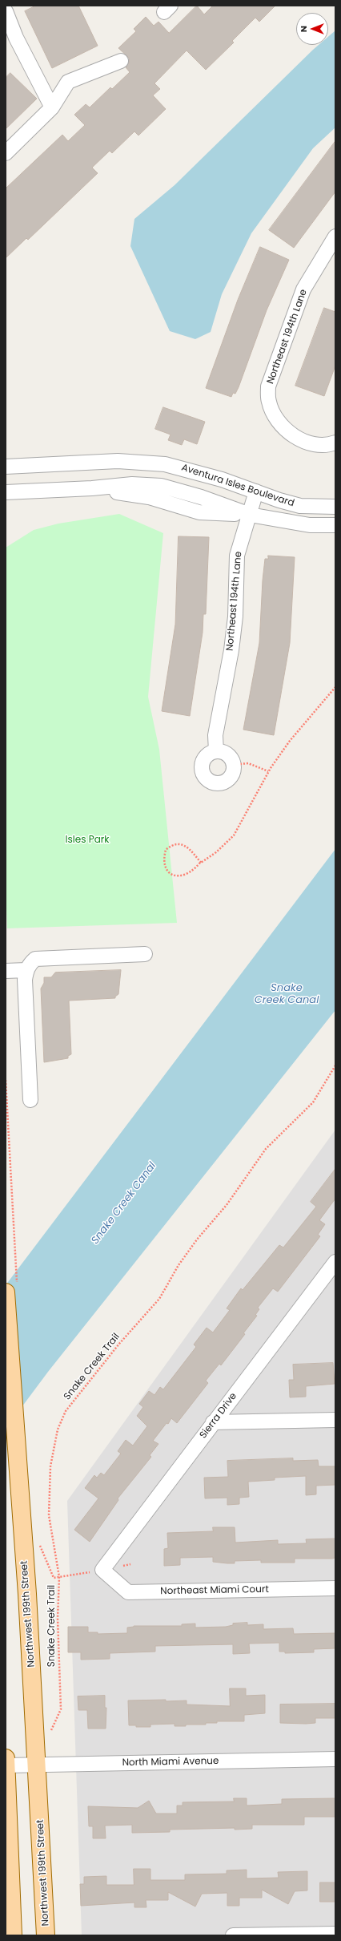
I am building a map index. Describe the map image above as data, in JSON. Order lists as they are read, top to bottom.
{
  "streets": {
    "main road": ["Northwest 199th Street"],
    "street": [
      "Northeast 194th Lane",
      "Aventura Isles Boulevard",
      "Sierra Drive",
      "Northeast Miami Court",
      "North Miami Avenue"
    ],
    "path": ["Snake Creek Trail"]
  },
  "crossings": [
    ["Northeast 194th Lane", "Aventura Isles Boulevard"],
    ["Sierra Drive", "Northeast Miami Court"],
    ["Northwest 199th Street", "North Miami Avenue"]
  ],
  "water": ["Snake Creek Canal"],
  "parks": ["Isles Park"],
  "north": "left"
}
